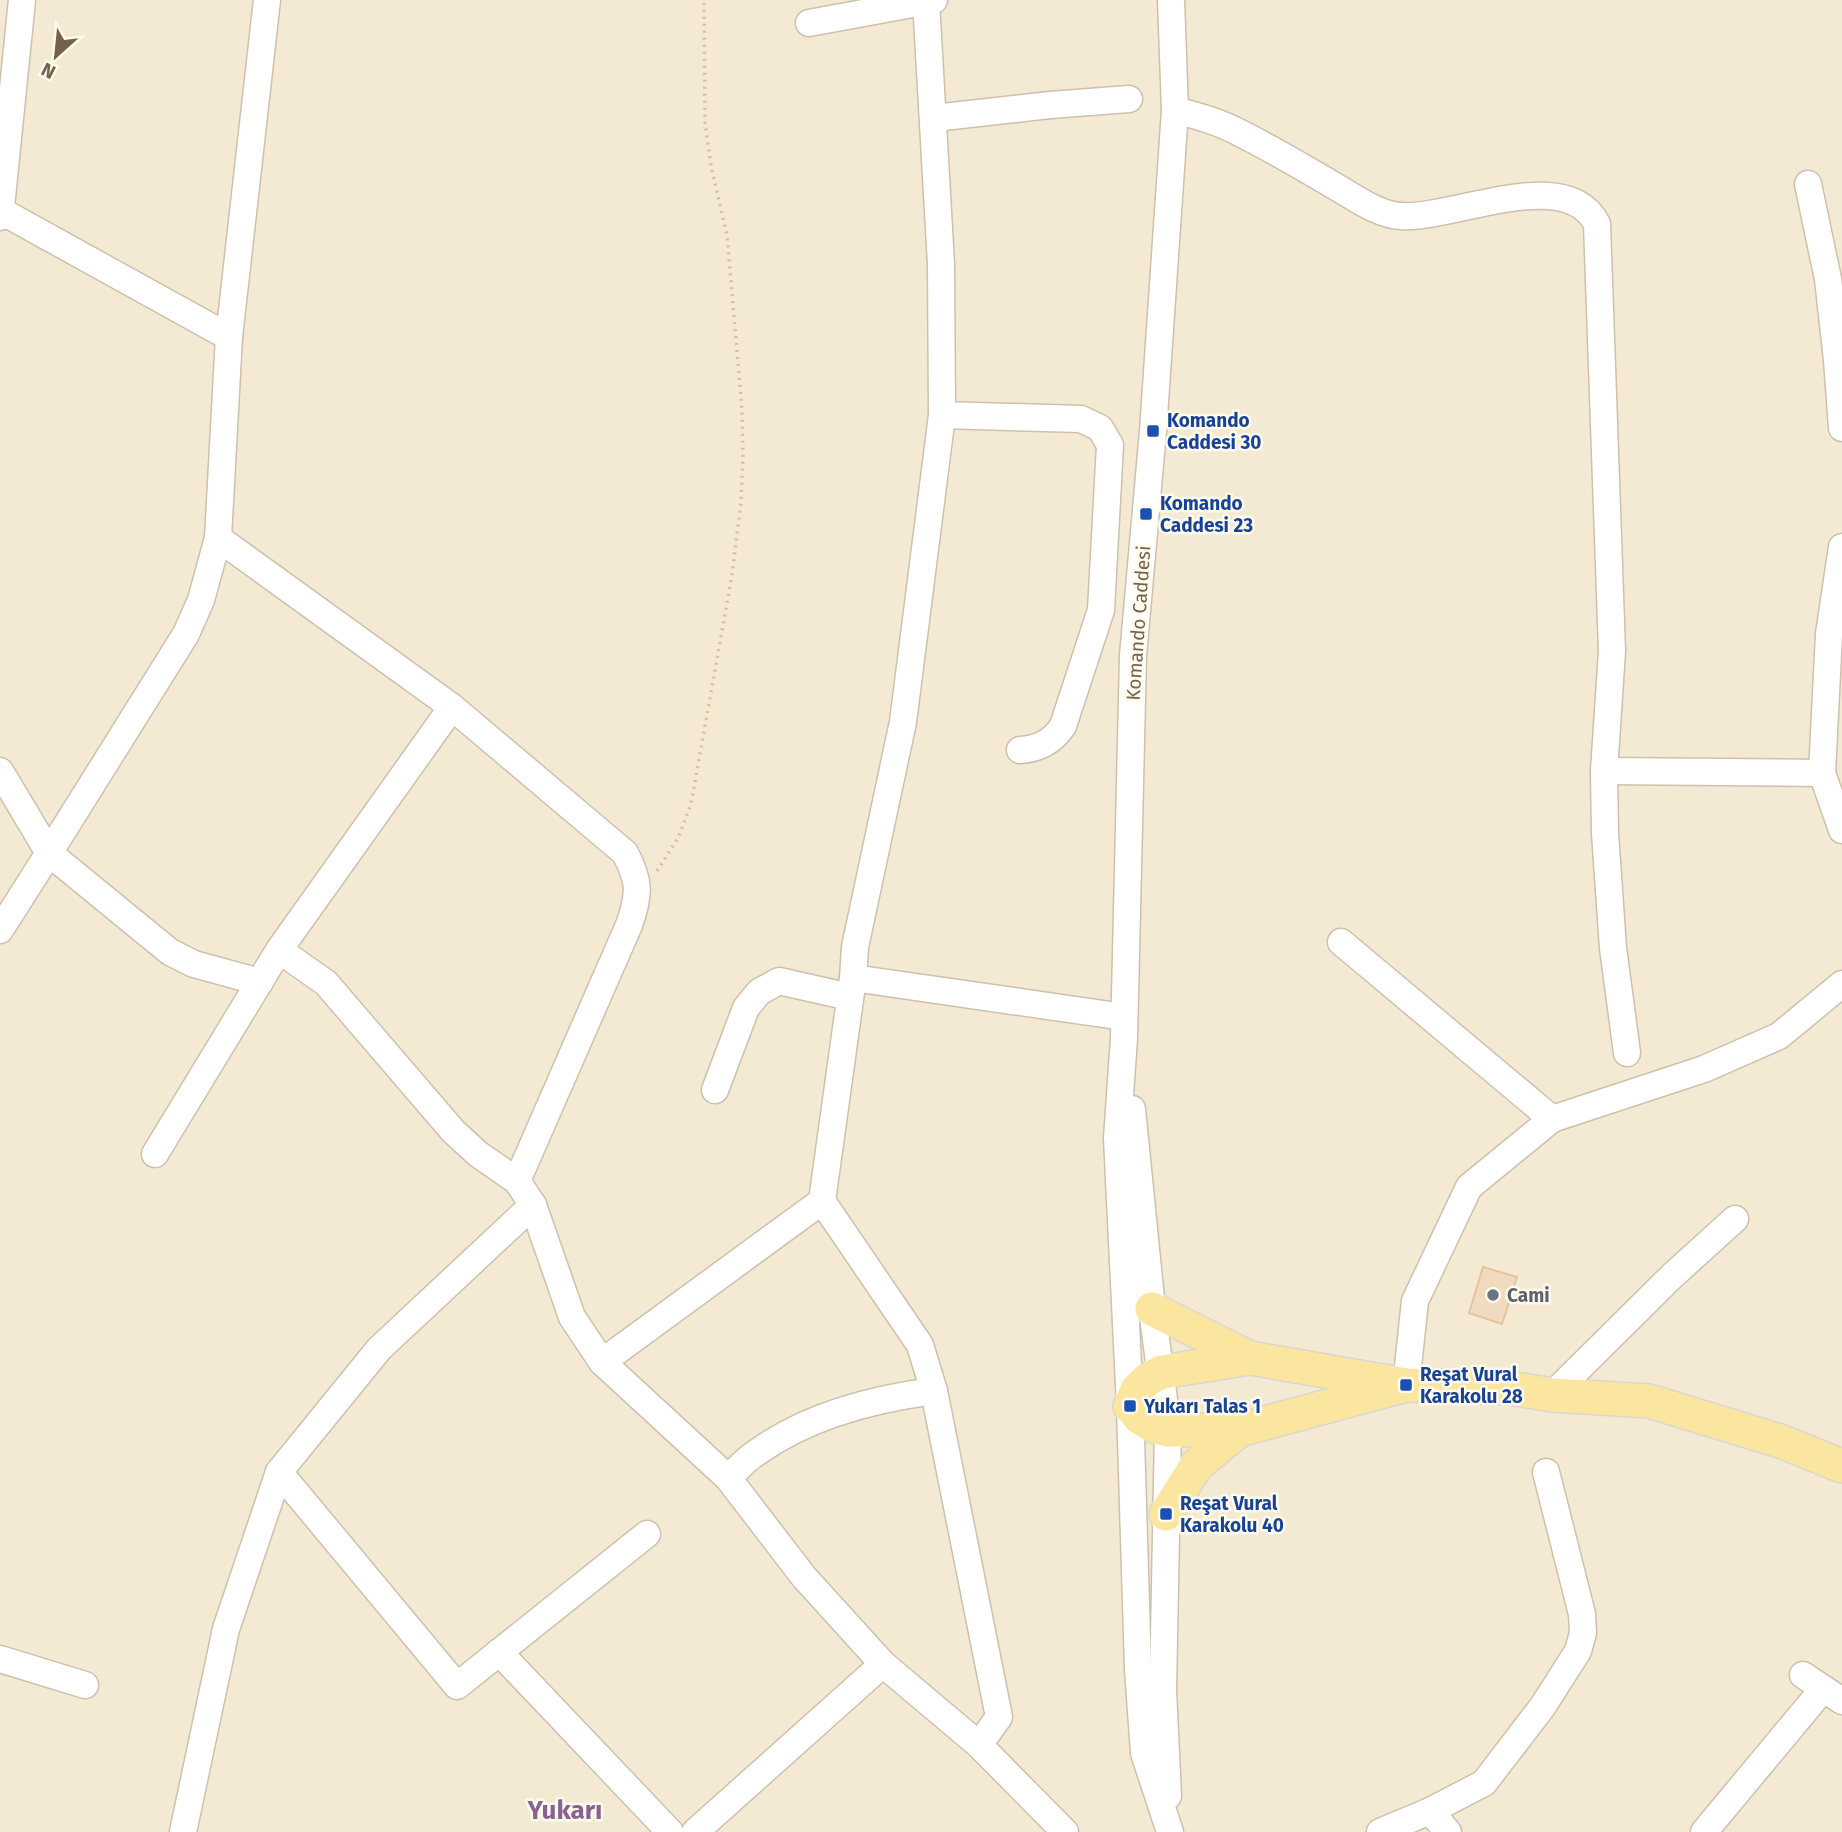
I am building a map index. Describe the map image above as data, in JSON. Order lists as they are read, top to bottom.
{
  "streets": {
    "street": ["Komando Caddesi"]
  },
  "districts": ["Yukarı"],
  "places": {
    "transit": [
      "Komando Caddesi 30",
      "Komando Caddesi 23",
      "Reşat Vural Karakolu 28",
      "Yukarı Talas 1",
      "Reşat Vural Karakolu 40"
    ],
    "other": ["Cami"]
  },
  "north": "bottom left"
}
